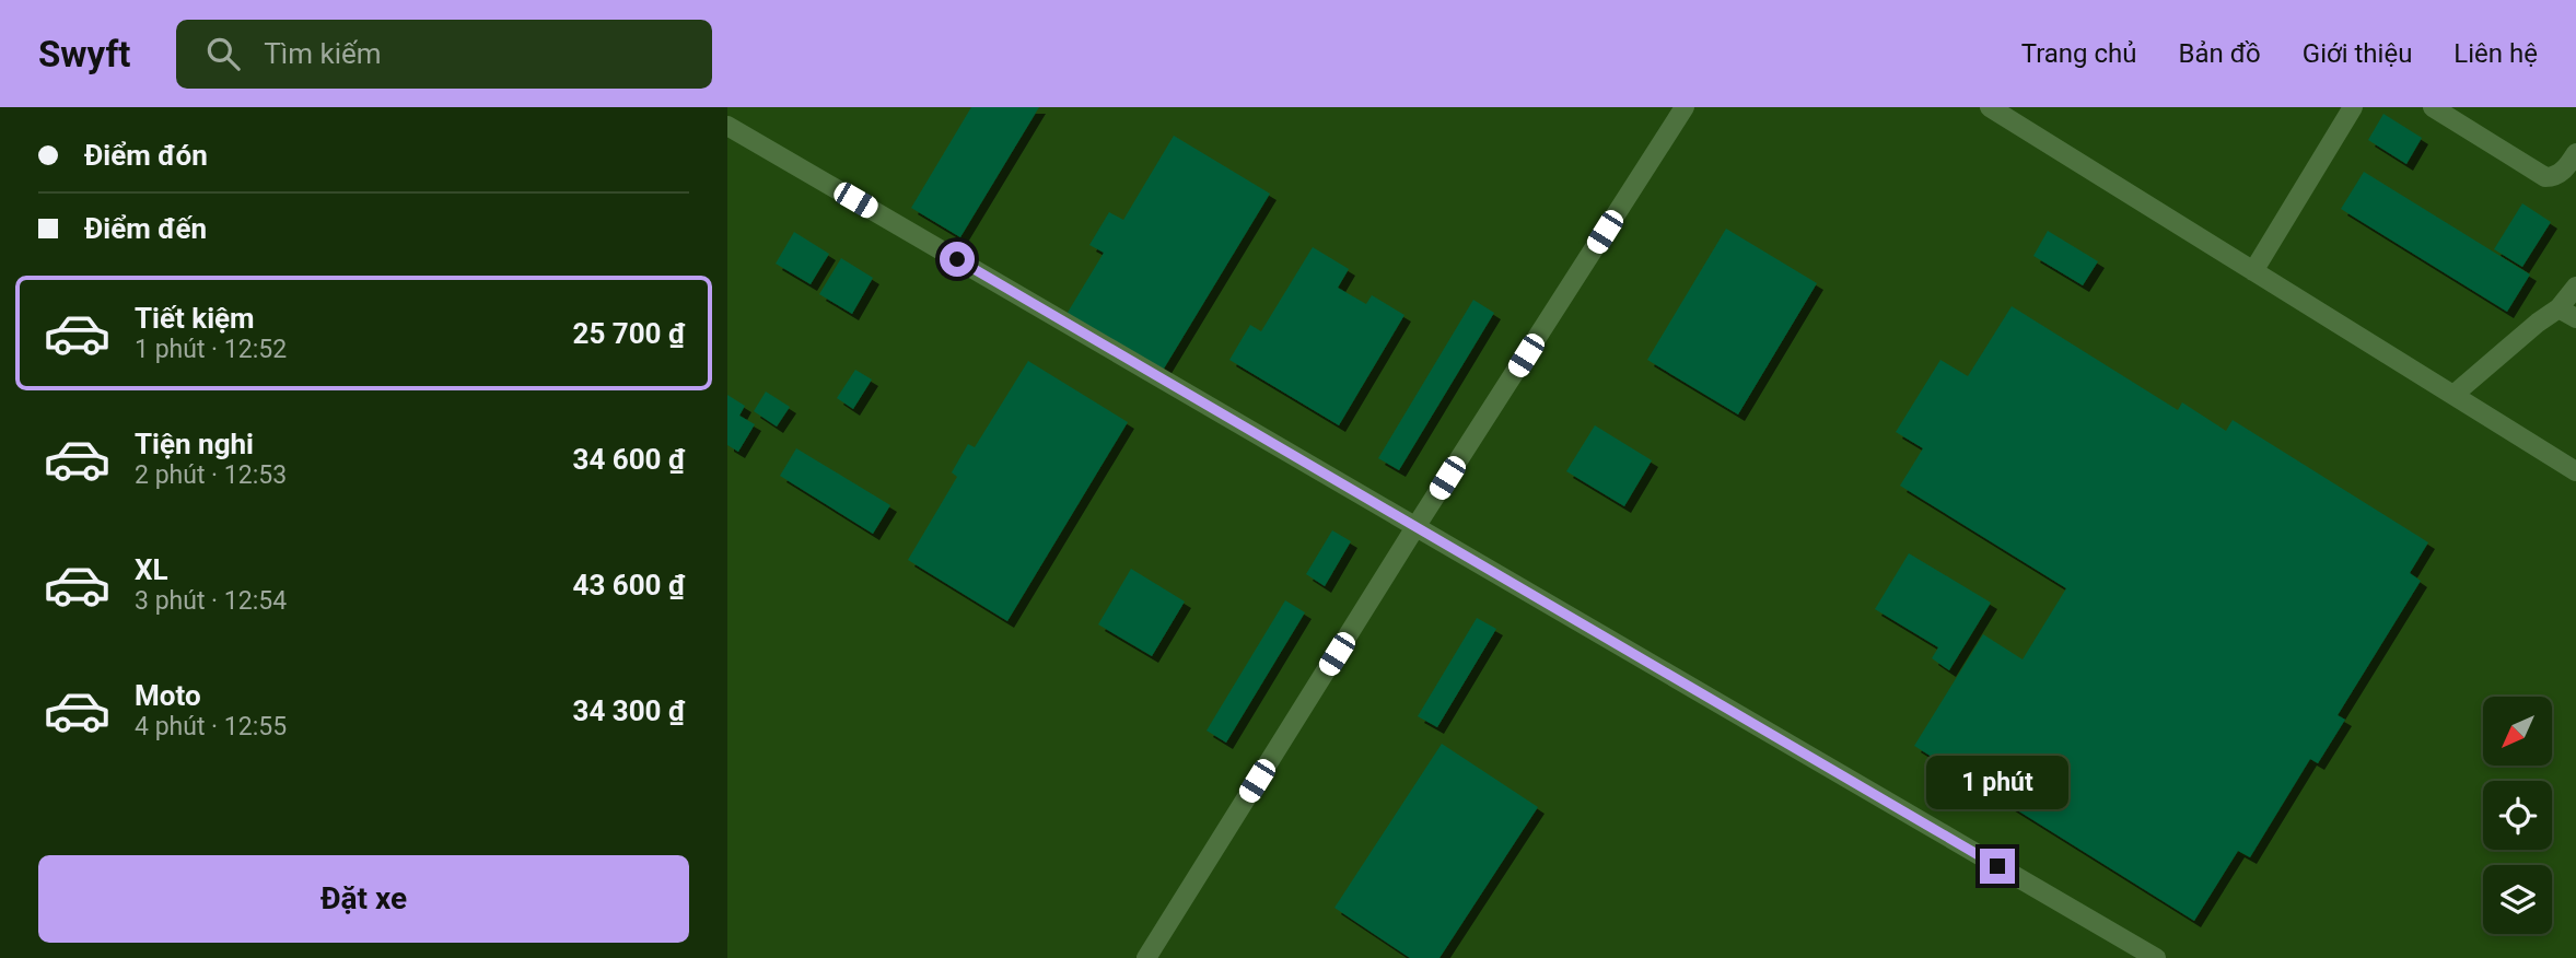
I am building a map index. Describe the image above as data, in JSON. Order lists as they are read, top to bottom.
{
  "north": "bottom left",
  "page": {
    "header": "Swyft",
    "search": "Tìm kiếm",
    "nav": [
      "Trang chủ",
      "Bản đồ",
      "Giới thiệu",
      "Liên hệ"
    ],
    "banner": ["Điểm đón", "Điểm đến"],
    "list": [
      {
        "name": "Tiết kiệm",
        "note": "1 phút · 12:52",
        "value": "25 700 ₫"
      },
      {
        "name": "Tiện nghi",
        "note": "2 phút · 12:53",
        "value": "34 600 ₫"
      },
      {
        "name": "XL",
        "note": "3 phút · 12:54",
        "value": "43 600 ₫"
      },
      {
        "name": "Moto",
        "note": "4 phút · 12:55",
        "value": "34 300 ₫"
      }
    ],
    "bubble": "1 phút",
    "buttons": "Đặt xe"
  }
}
